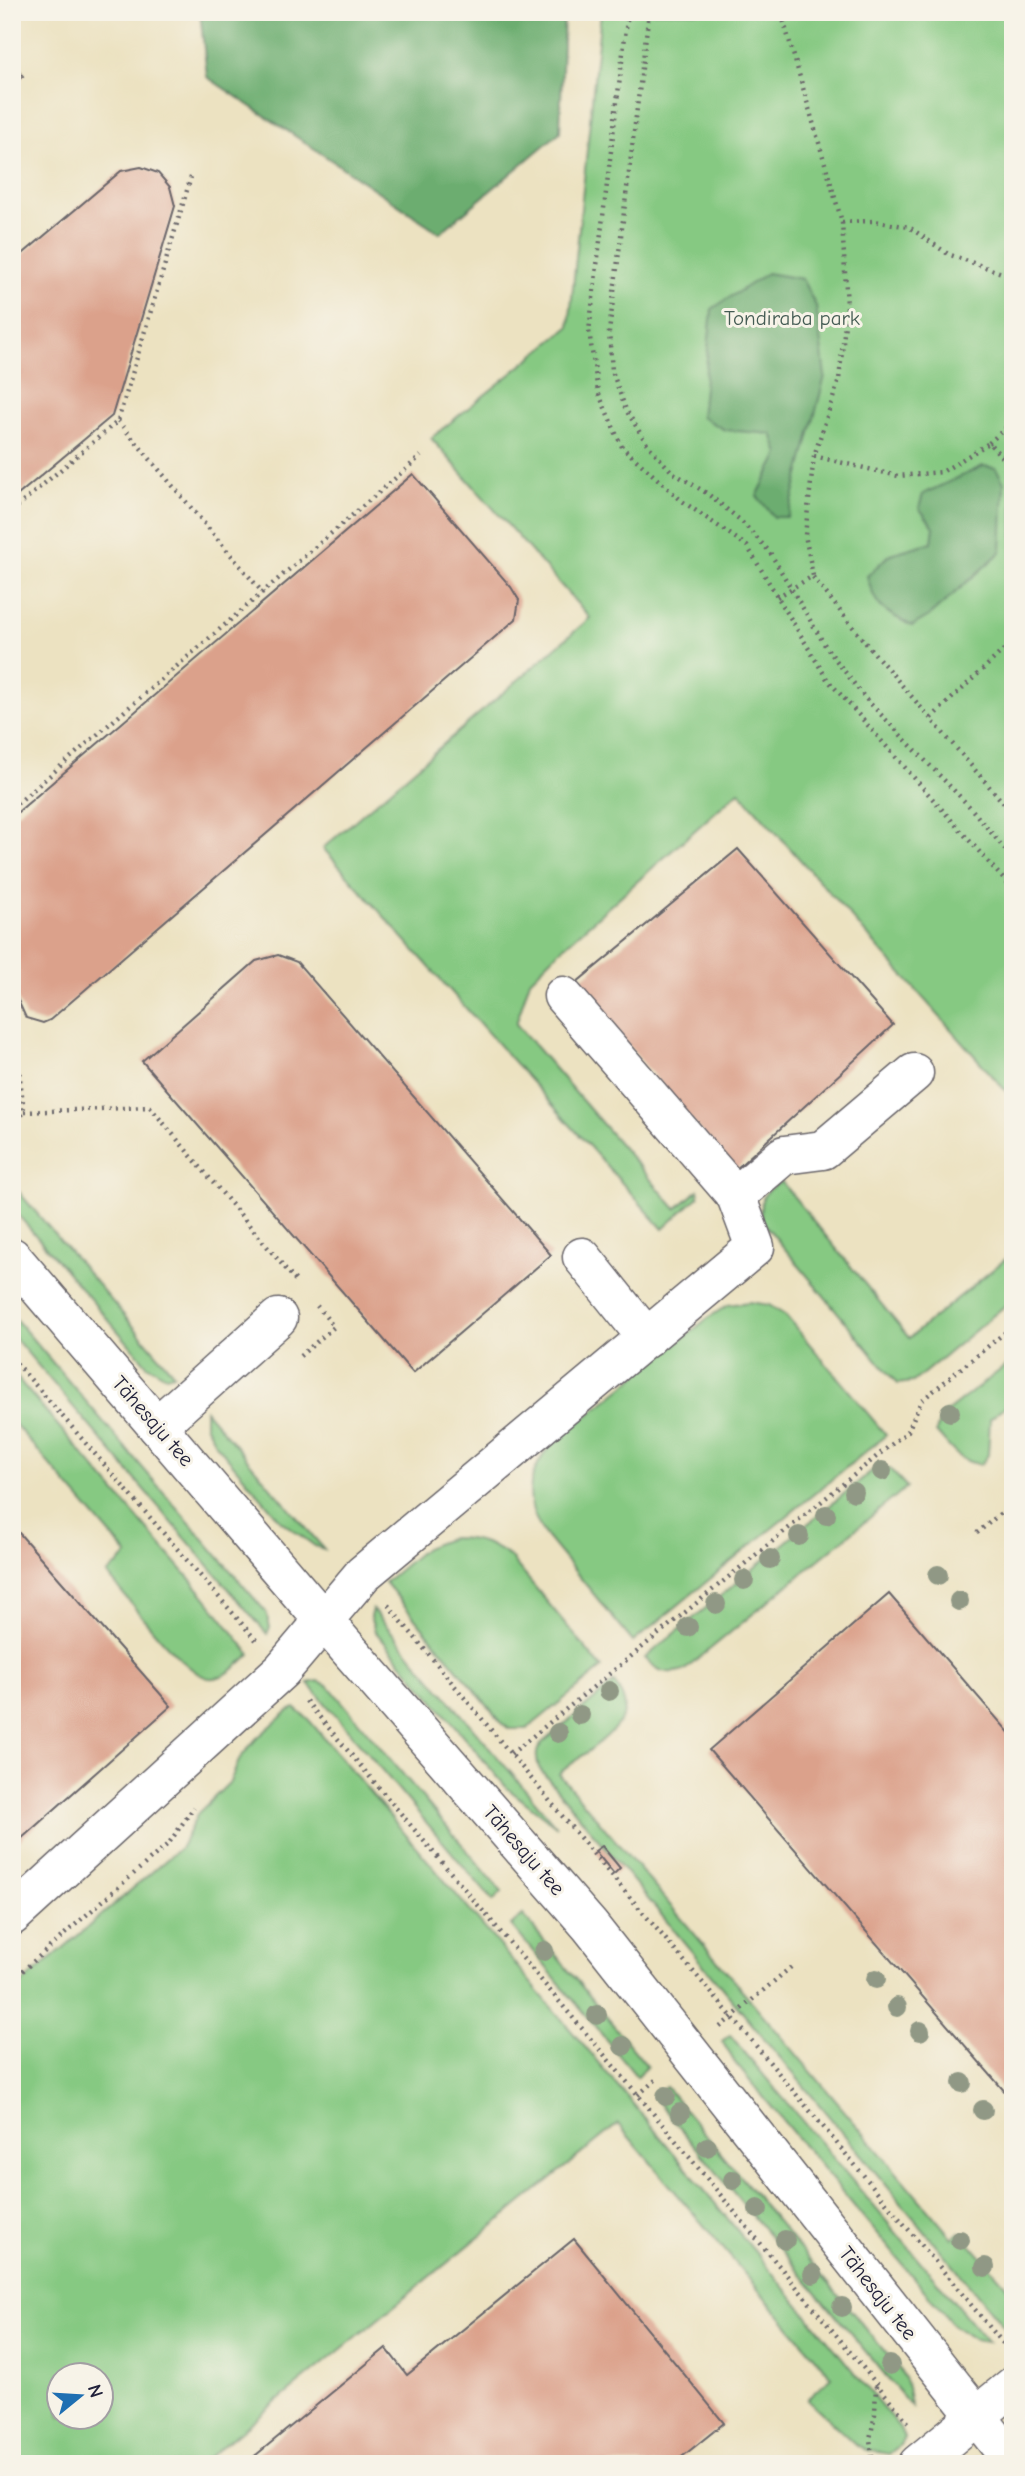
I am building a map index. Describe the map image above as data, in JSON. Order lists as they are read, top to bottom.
{
  "streets": {
    "street": ["Tähesaju tee"]
  },
  "parks": ["Tondiraba park"],
  "north": "right"
}
